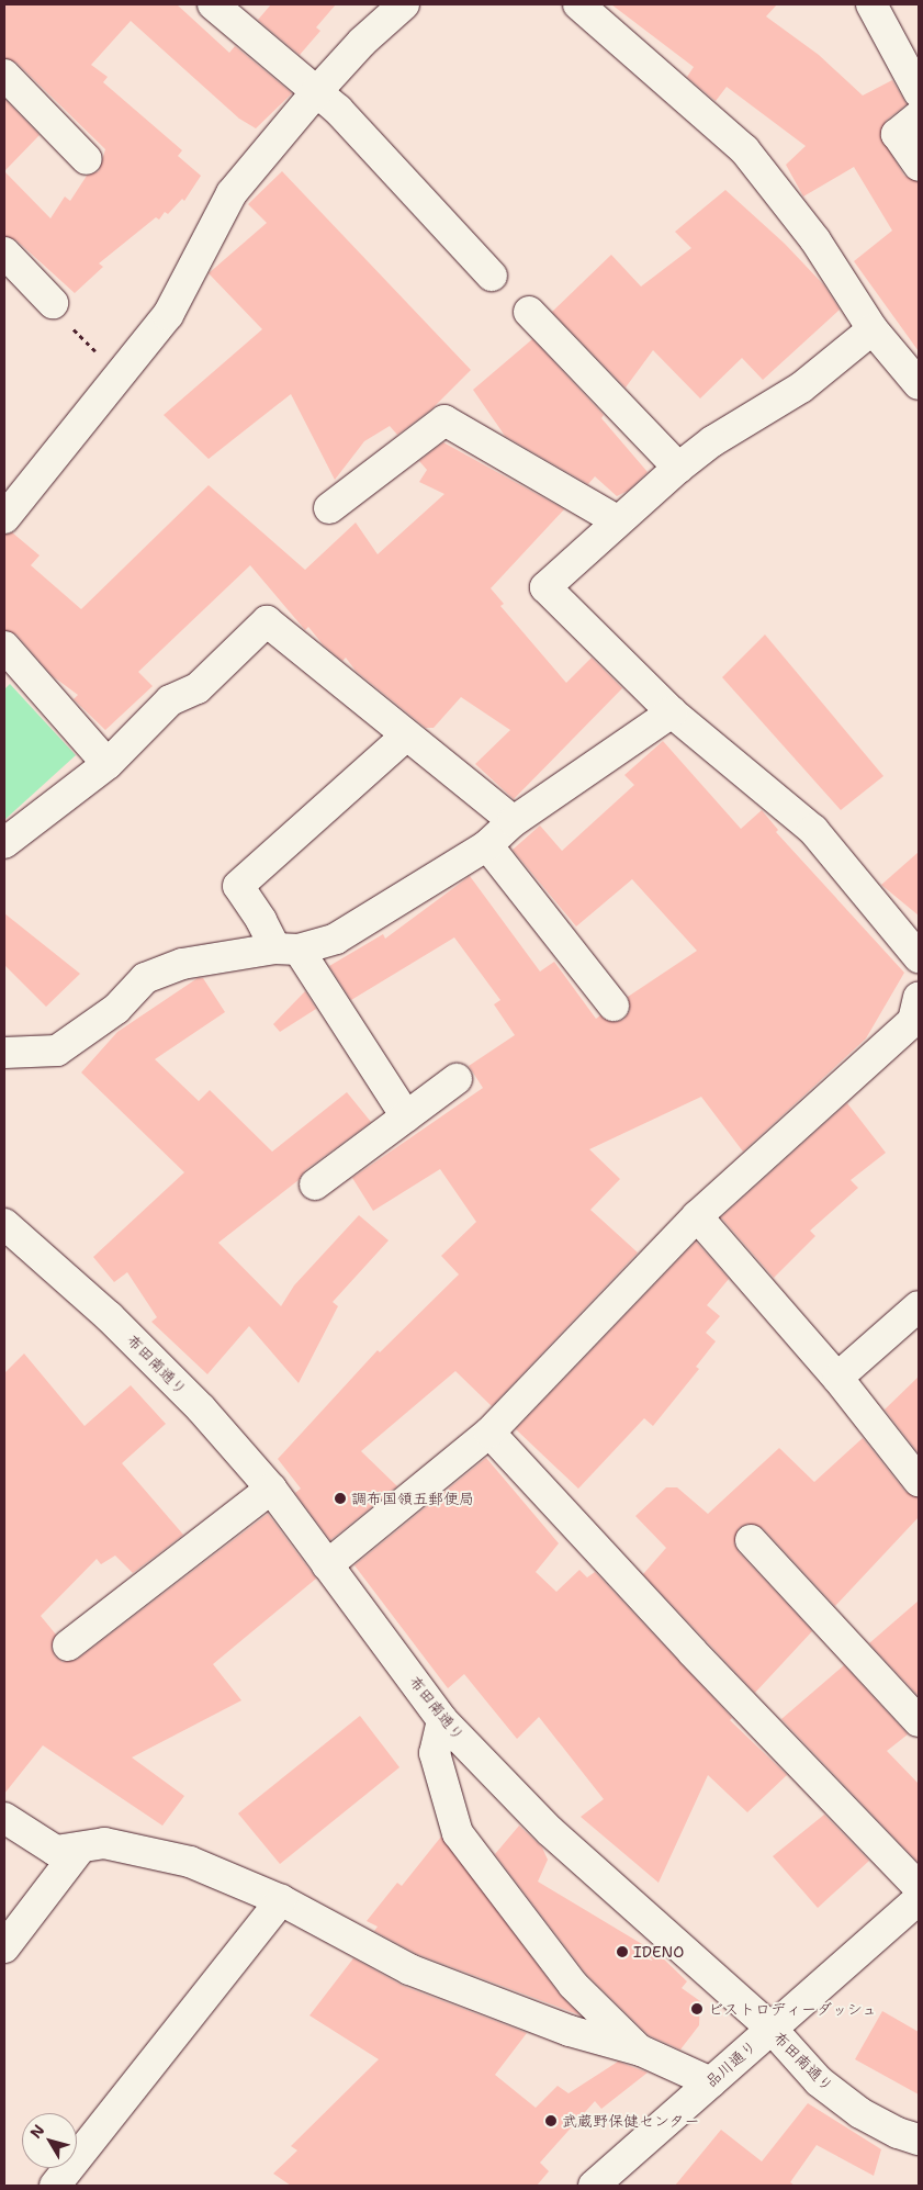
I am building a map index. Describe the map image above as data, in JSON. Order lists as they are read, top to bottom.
{
  "streets": {
    "street": ["布田南通り", "品川通り"]
  },
  "crossings": [
    ["布田南通り", "品川通り"]
  ],
  "places": [
    "調布国領五郵便局",
    "IDENO",
    "ビストロディーダッシュ",
    "武蔵野保健センター"
  ],
  "north": "top left"
}
